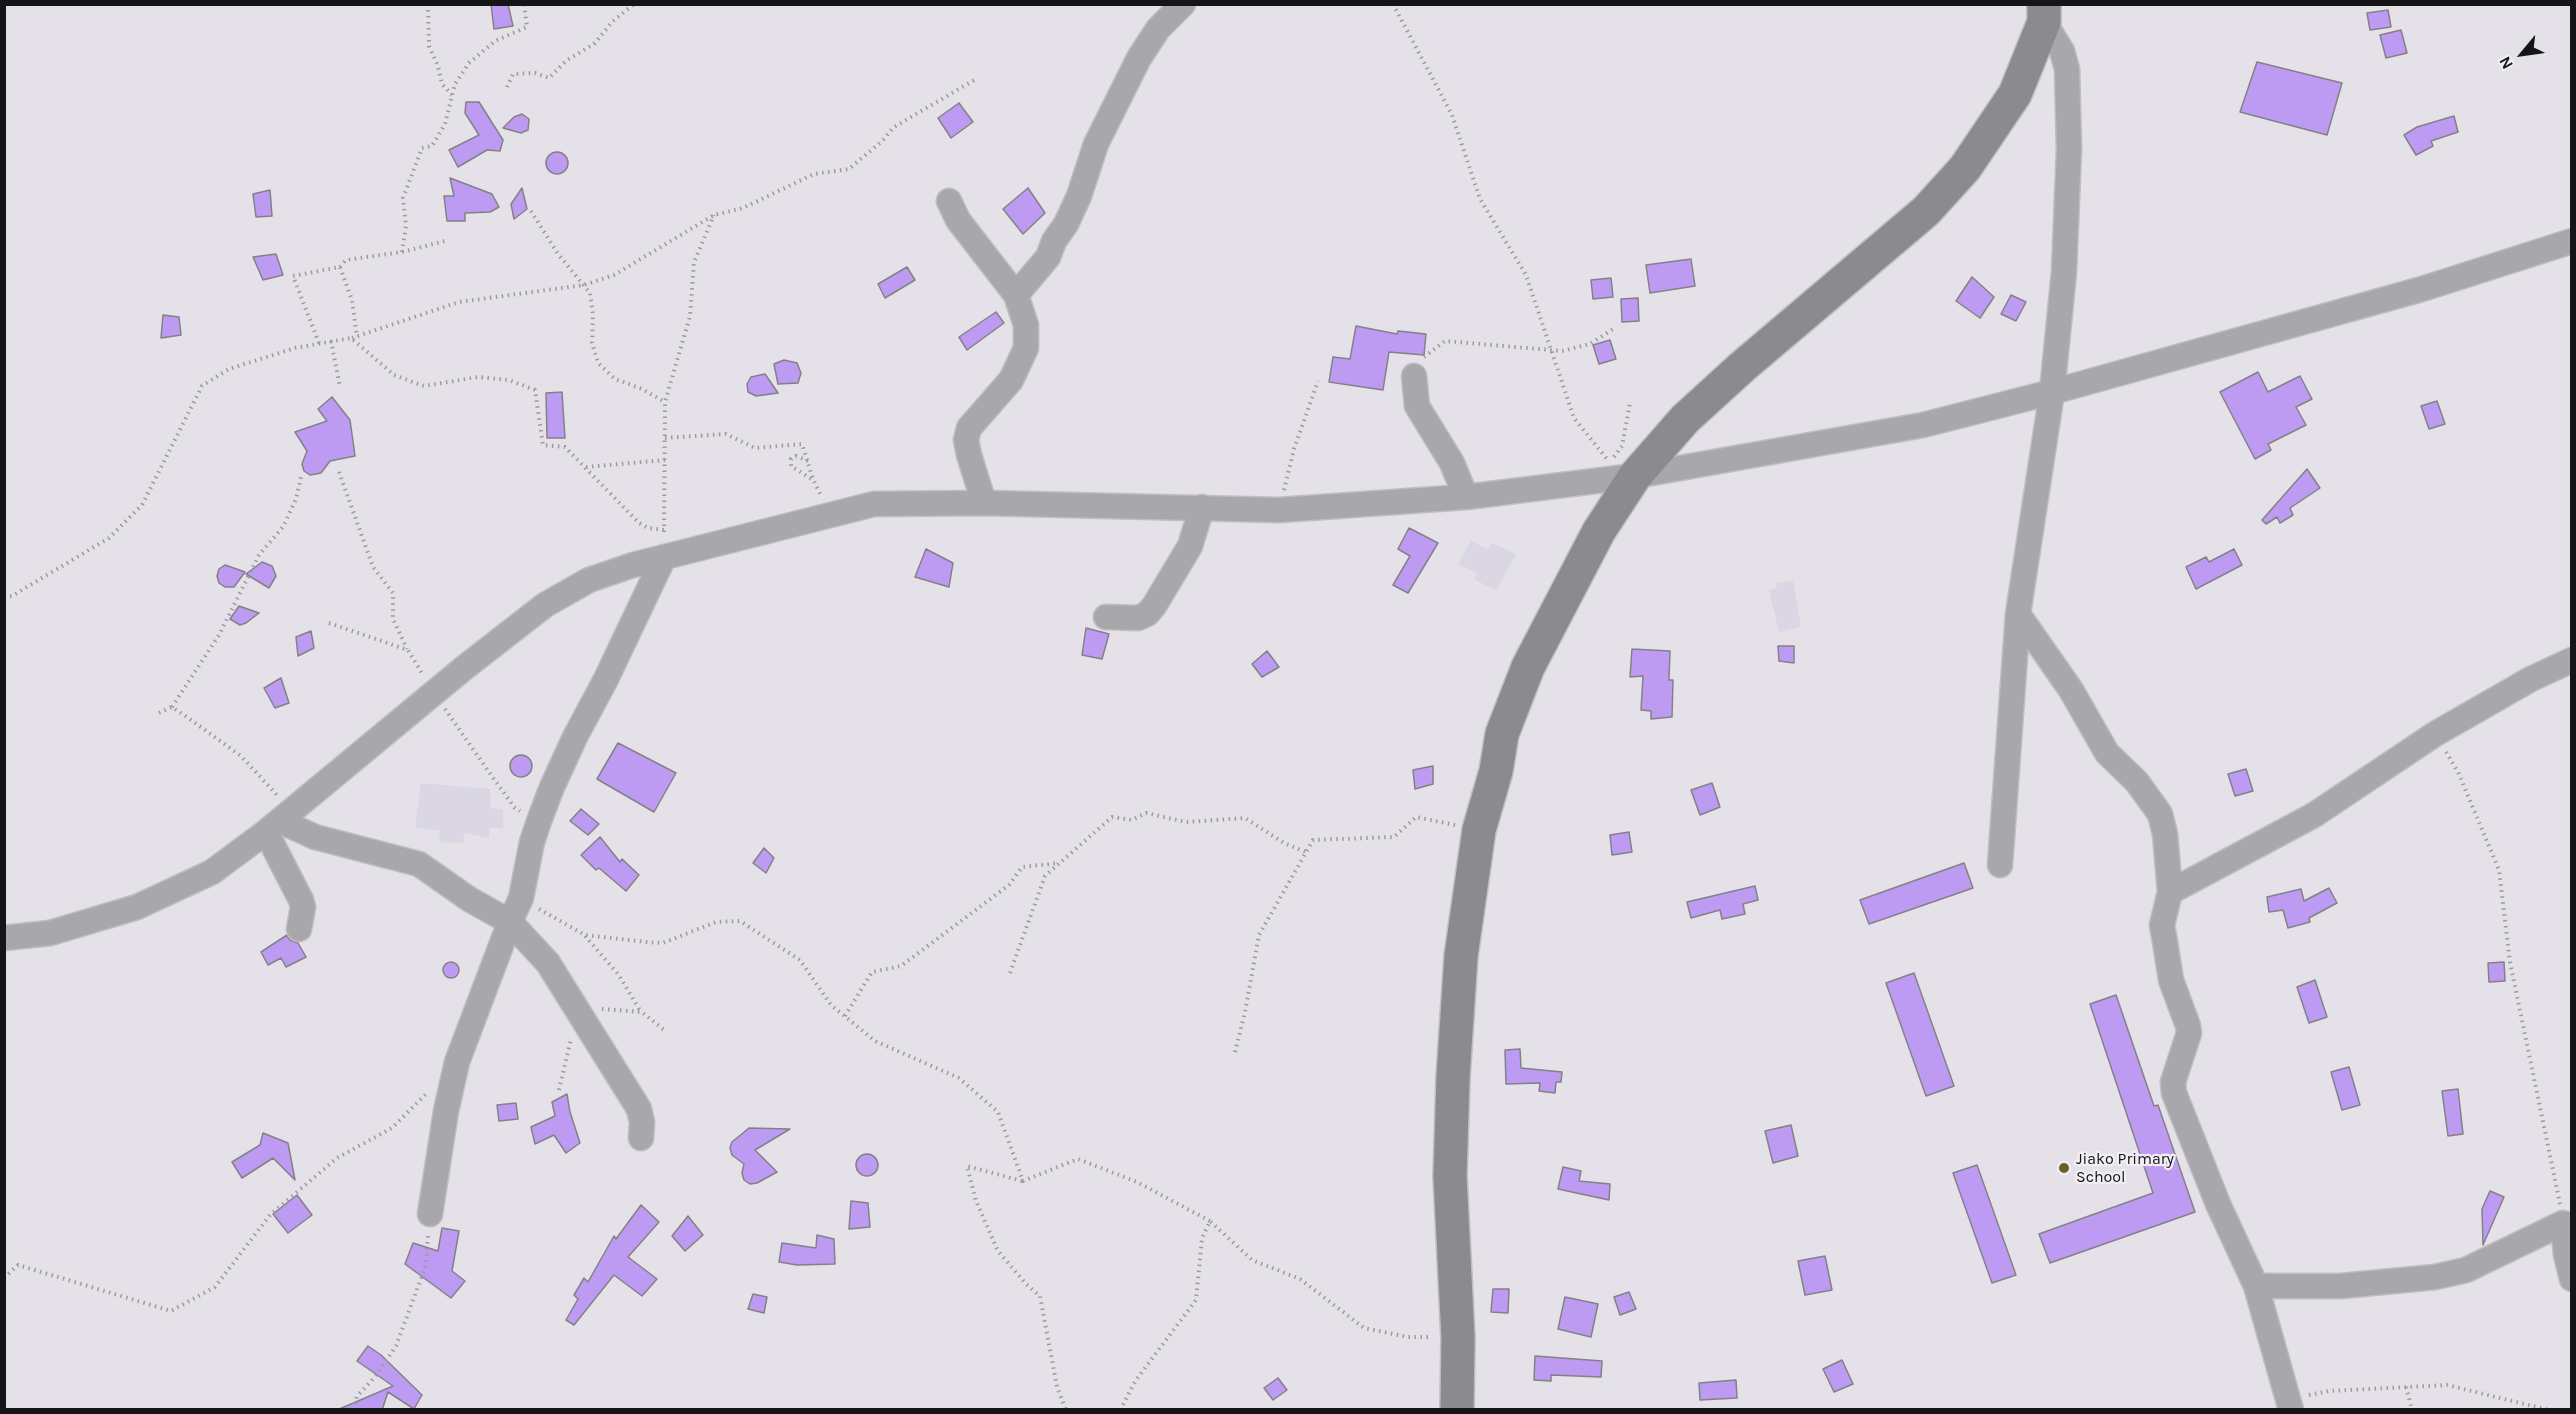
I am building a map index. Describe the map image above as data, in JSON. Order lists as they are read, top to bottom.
{
  "places": ["Jiako Primary School"],
  "north": "bottom left"
}
